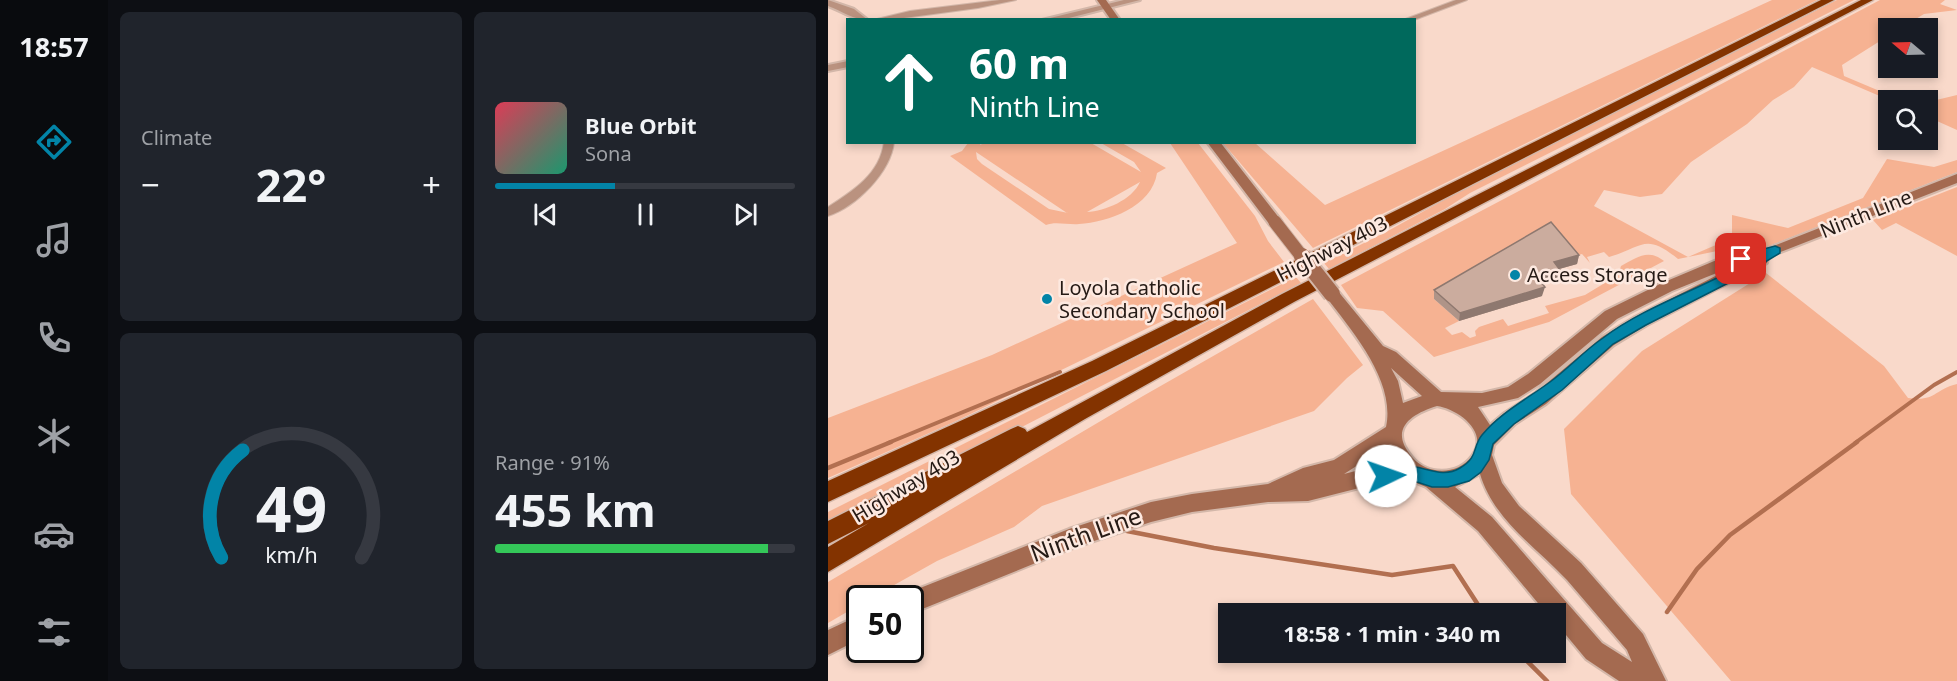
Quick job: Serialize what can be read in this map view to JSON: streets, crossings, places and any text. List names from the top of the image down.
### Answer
{
  "streets": {
    "highway": ["Highway 403"],
    "main road": ["Ninth Line"]
  },
  "places": ["Access Storage", "Loyola Catholic Secondary School"],
  "north": "left",
  "page": {
    "tabs": "18:57",
    "tile": [
      "Climate",
      ["Range · 91%", "455 km"]
    ],
    "turn": ["60 m", "Ninth Line"],
    "song": ["Blue Orbit", "Sona"],
    "heat": ["−", "22°", "+"],
    "limit": "50",
    "trip": "18:58 · 1 min · 340 m",
    "gauge": ["49", "km/h"]
  }
}
